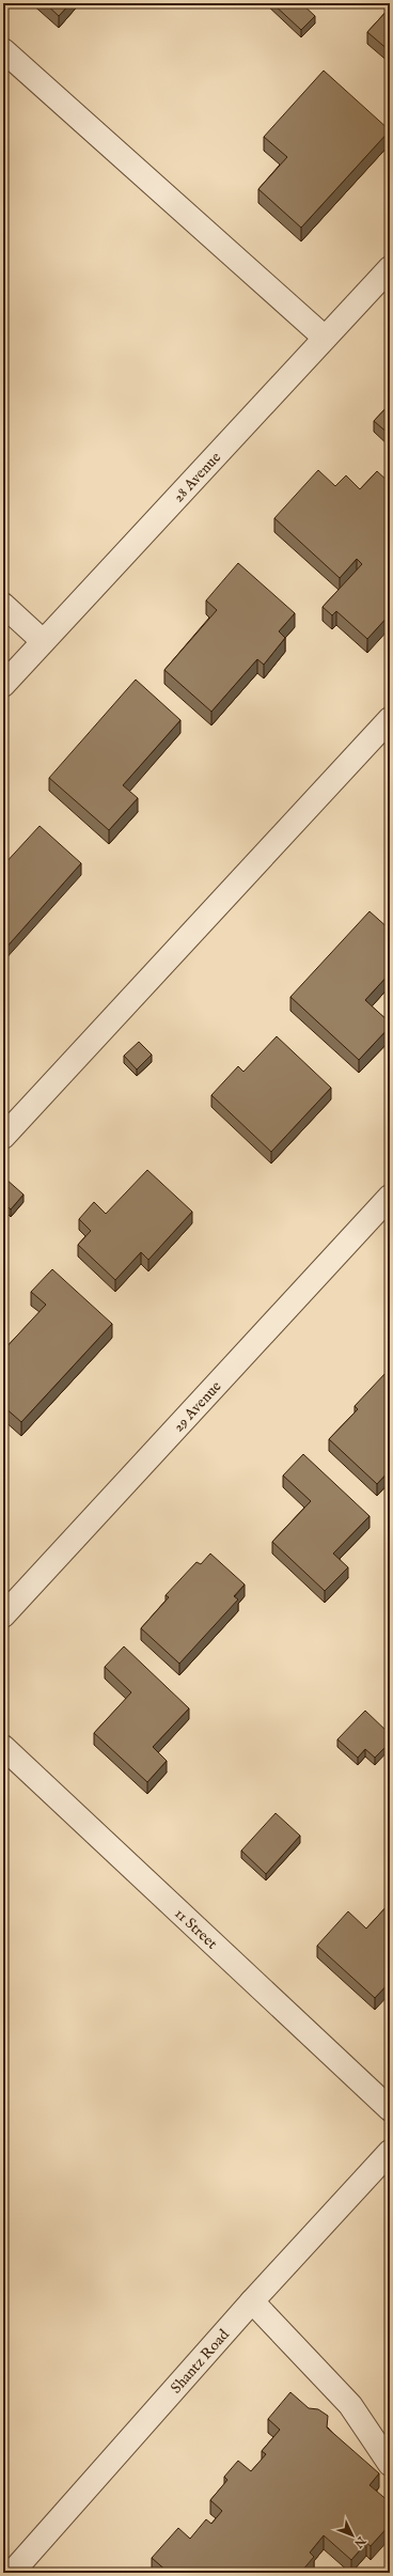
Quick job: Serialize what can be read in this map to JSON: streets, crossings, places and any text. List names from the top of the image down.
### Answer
{
  "streets": {
    "street": [
      "28 Avenue",
      "29 Avenue",
      "11 Street",
      "Shantz Road"
    ]
  },
  "north": "bottom right"
}
